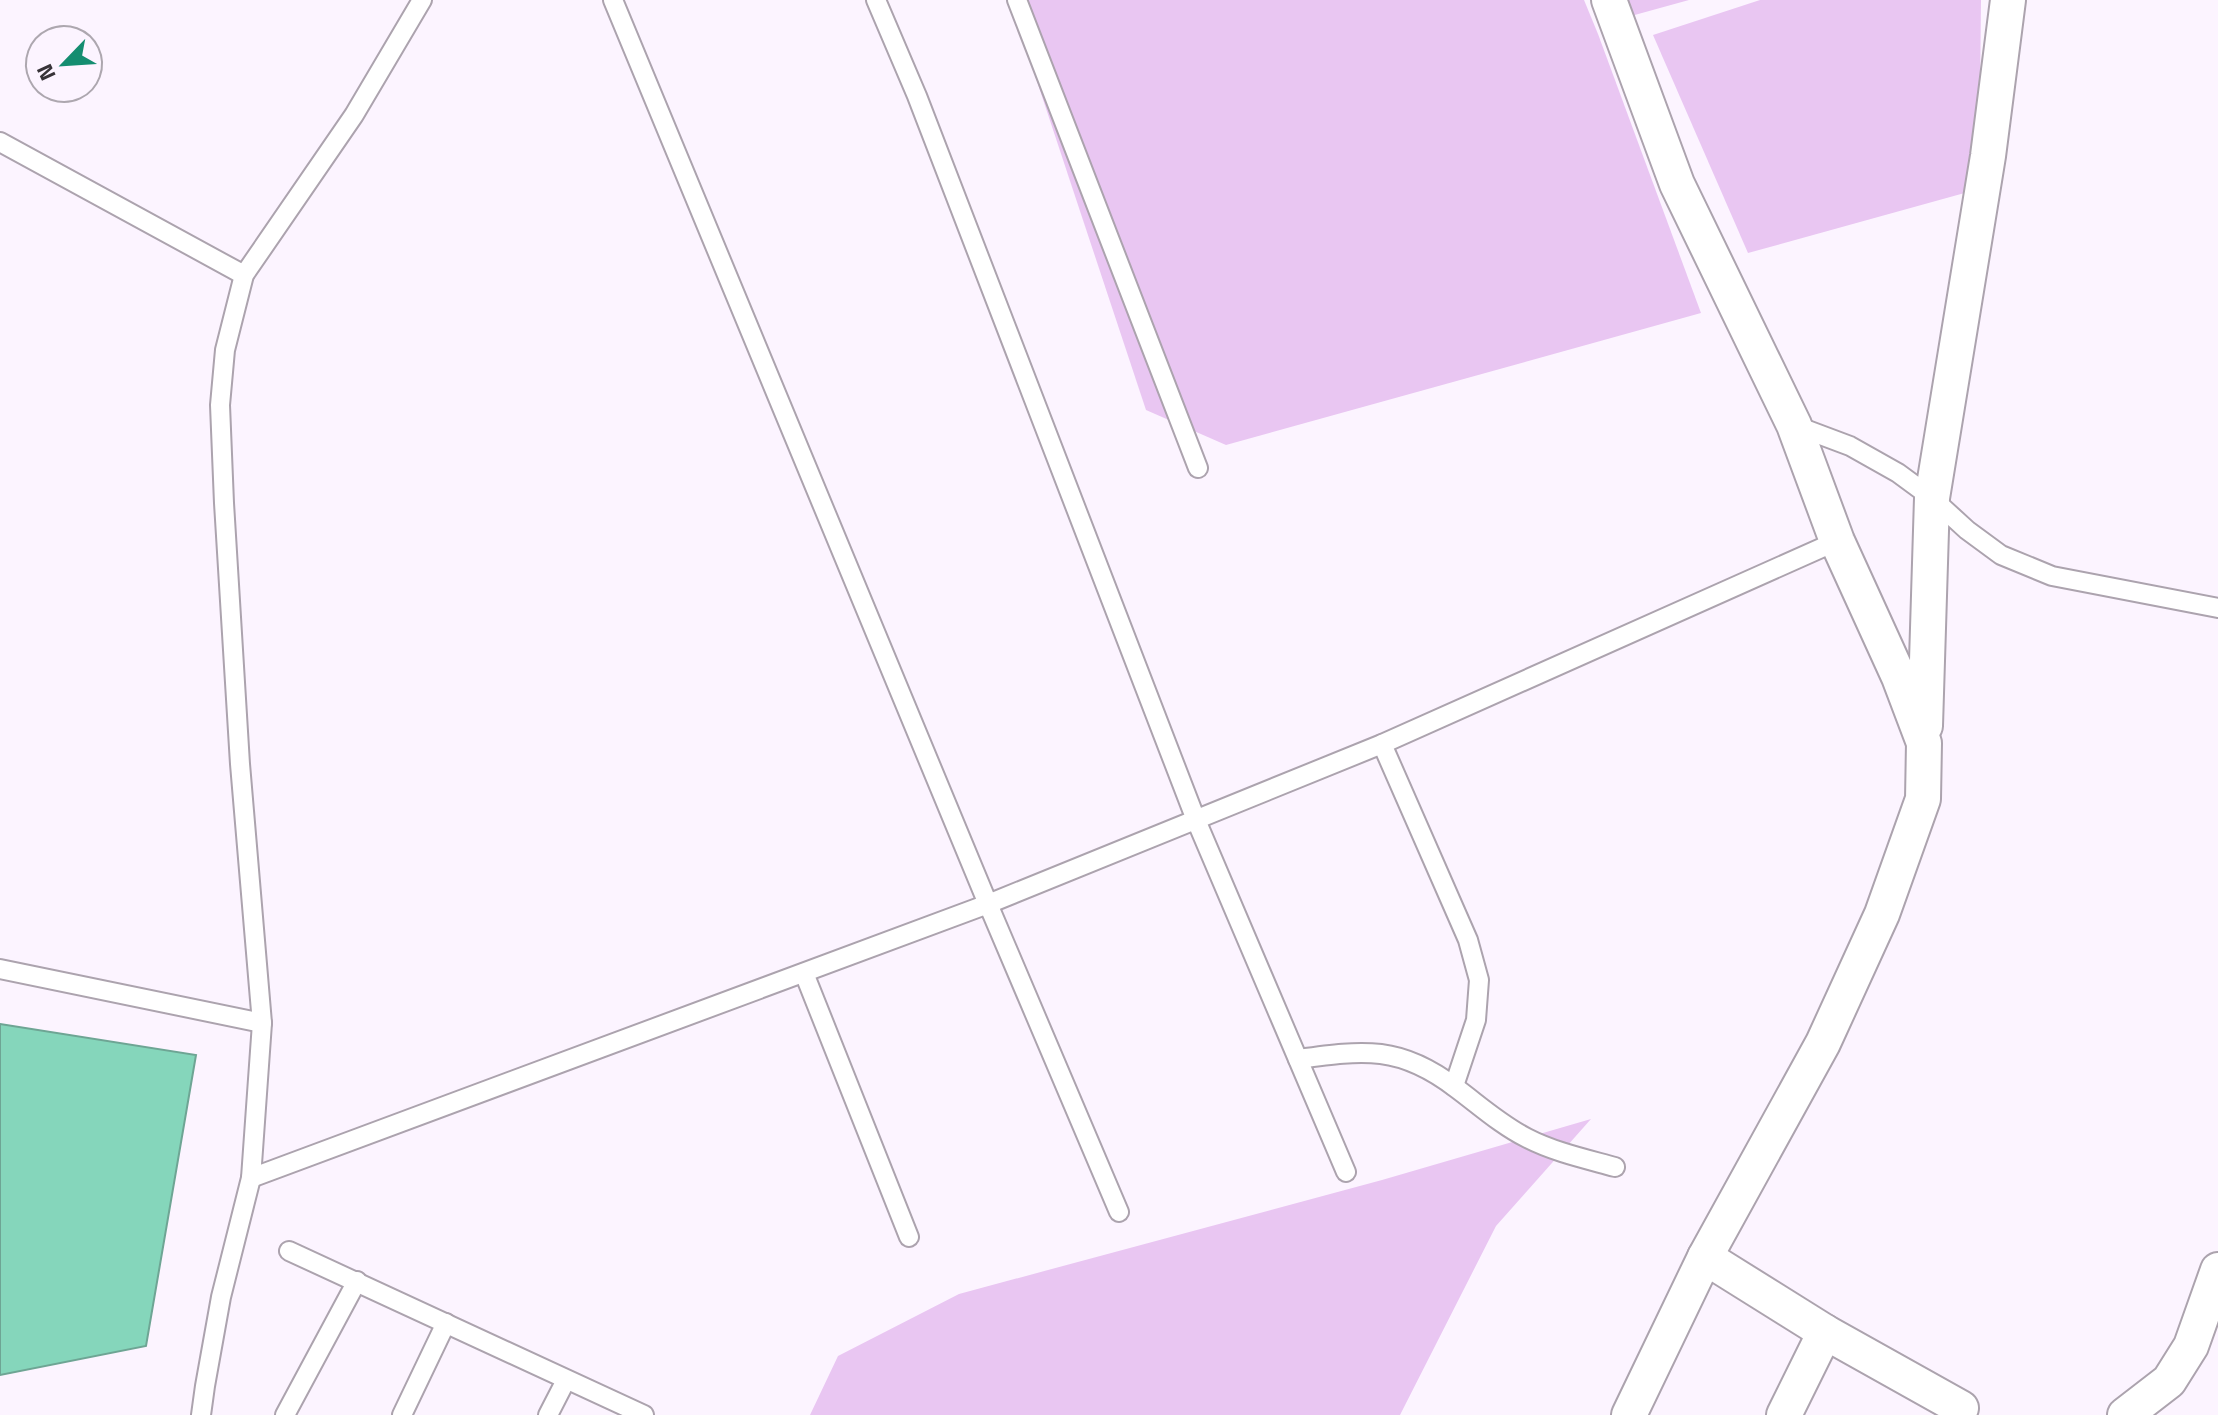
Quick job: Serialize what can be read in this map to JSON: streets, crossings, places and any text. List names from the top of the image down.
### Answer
{
  "north": "bottom left"
}
